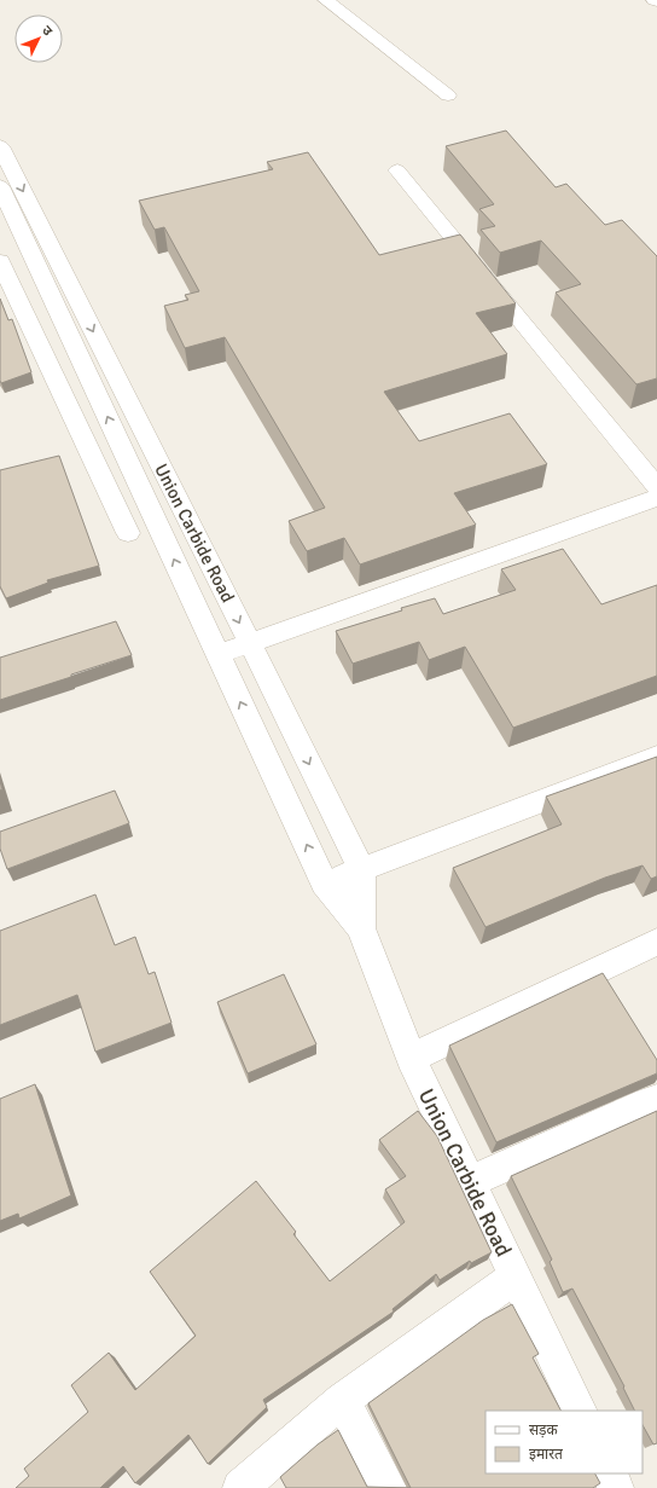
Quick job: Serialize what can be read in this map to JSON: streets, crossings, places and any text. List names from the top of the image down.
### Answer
{
  "streets": {
    "street": ["Union Carbide Road"]
  },
  "legend": ["सड़क", "इमारत"],
  "north": "top right"
}
